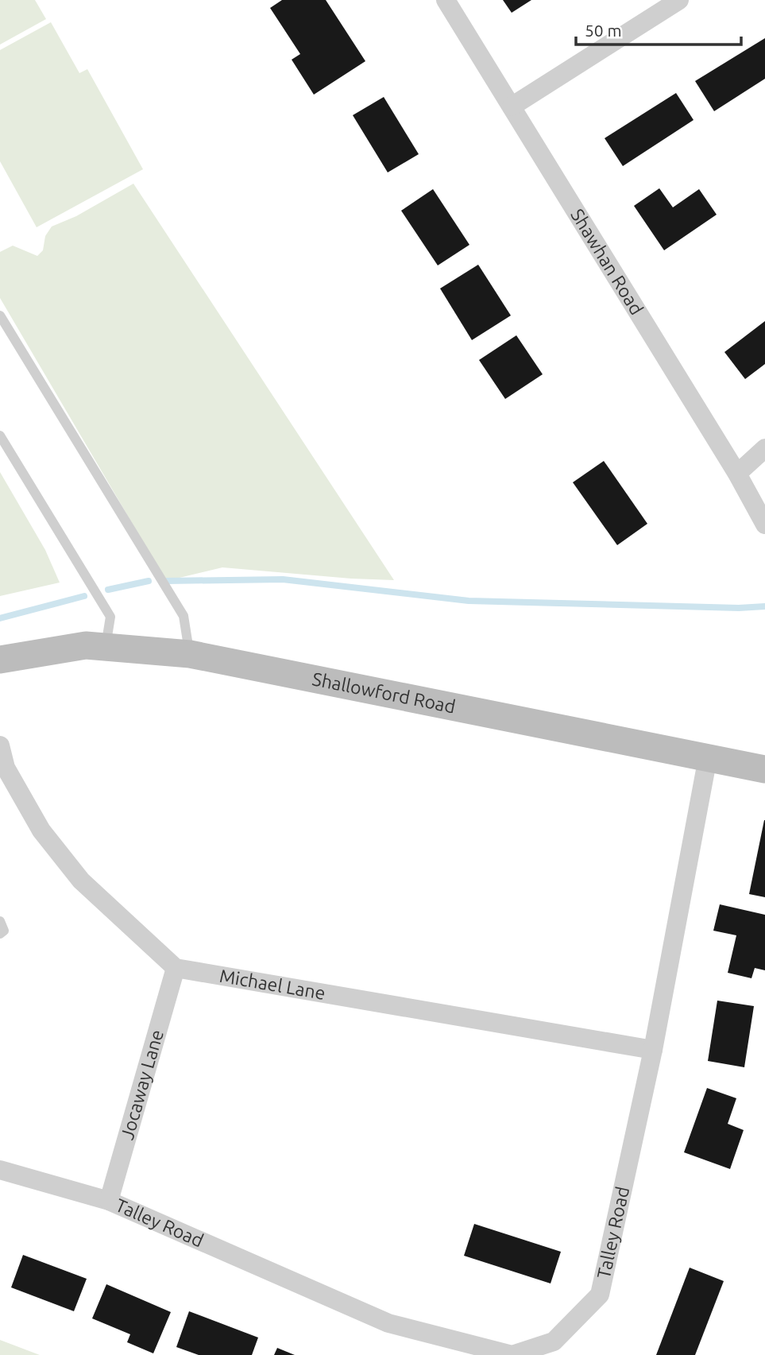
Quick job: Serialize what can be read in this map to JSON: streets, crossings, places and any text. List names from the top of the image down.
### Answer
{
  "streets": {
    "street": [
      "Shawhan Road",
      "Shallowford Road",
      "Michael Lane",
      "Jocaway Lane",
      "Talley Road"
    ]
  },
  "crossings": [
    ["Shallowford Road", "Talley Road"],
    ["Michael Lane", "Jocaway Lane"],
    ["Michael Lane", "Talley Road"],
    ["Jocaway Lane", "Talley Road"]
  ],
  "scale_bar": "50 m"
}
